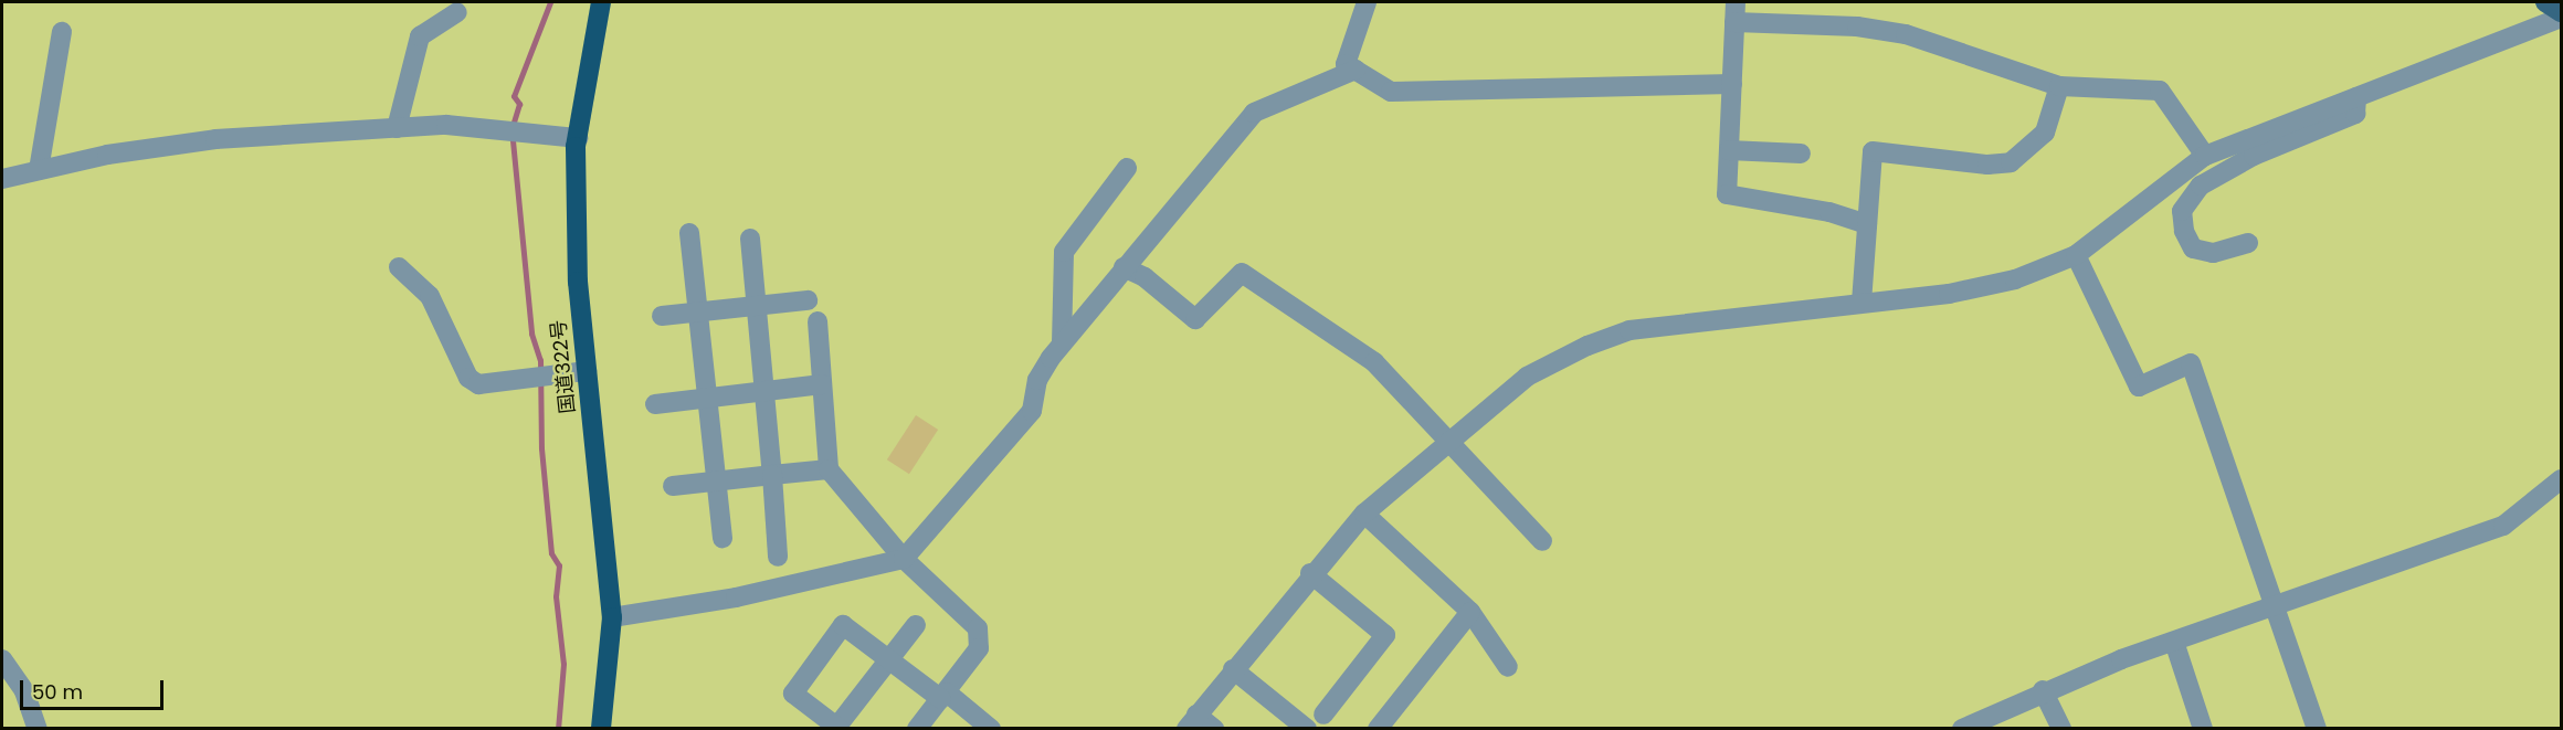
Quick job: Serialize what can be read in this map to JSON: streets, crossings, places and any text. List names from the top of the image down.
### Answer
{
  "streets": {
    "highway": ["国道322号"]
  },
  "scale_bar": "50 m"
}
